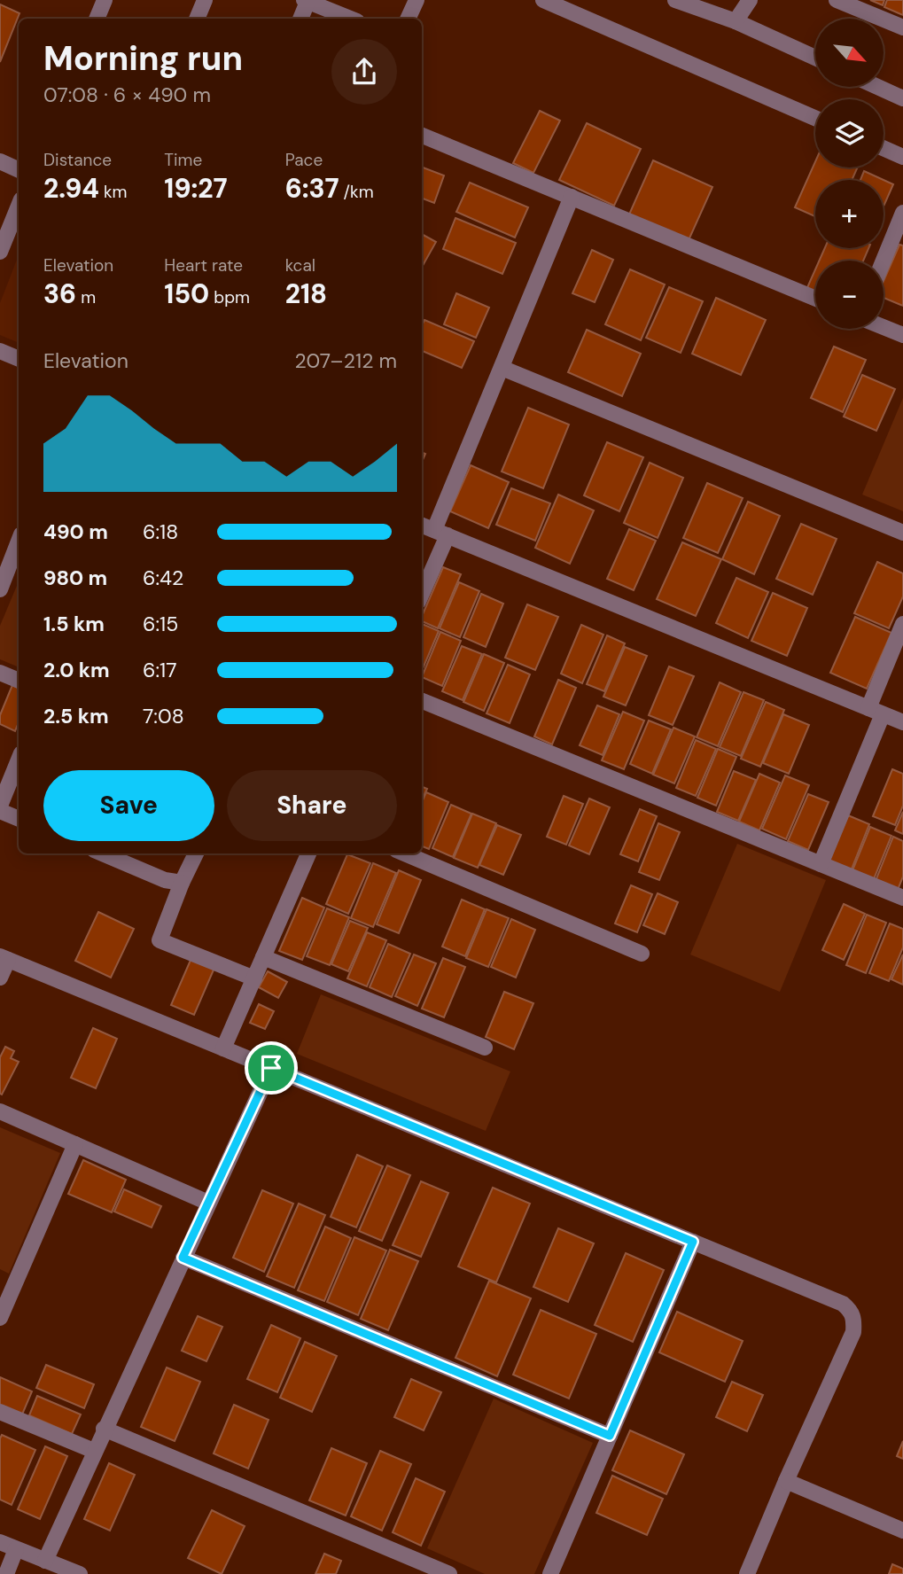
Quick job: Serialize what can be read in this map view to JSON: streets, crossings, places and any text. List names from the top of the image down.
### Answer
{
  "north": "bottom right",
  "page": {
    "map_buttons": ["+", "−"],
    "heading": ["Morning run", "07:08 · 6 × 490 m"],
    "stats": [
      ["Distance", "2.94 km"],
      ["Time", "19:27"],
      ["Pace", "6:37 /km"],
      ["Elevation", "36 m"],
      ["Heart rate", "150 bpm"],
      ["kcal", "218"]
    ],
    "chart": ["Elevation", "207–212 m"],
    "list": [
      {
        "name": "490 m",
        "note": "6:18"
      },
      {
        "name": "980 m",
        "note": "6:42"
      },
      {
        "name": "1.5 km",
        "note": "6:15"
      },
      {
        "name": "2.0 km",
        "note": "6:17"
      },
      {
        "name": "2.5 km",
        "note": "7:08"
      }
    ],
    "buttons": ["Save", "Share"]
  }
}
